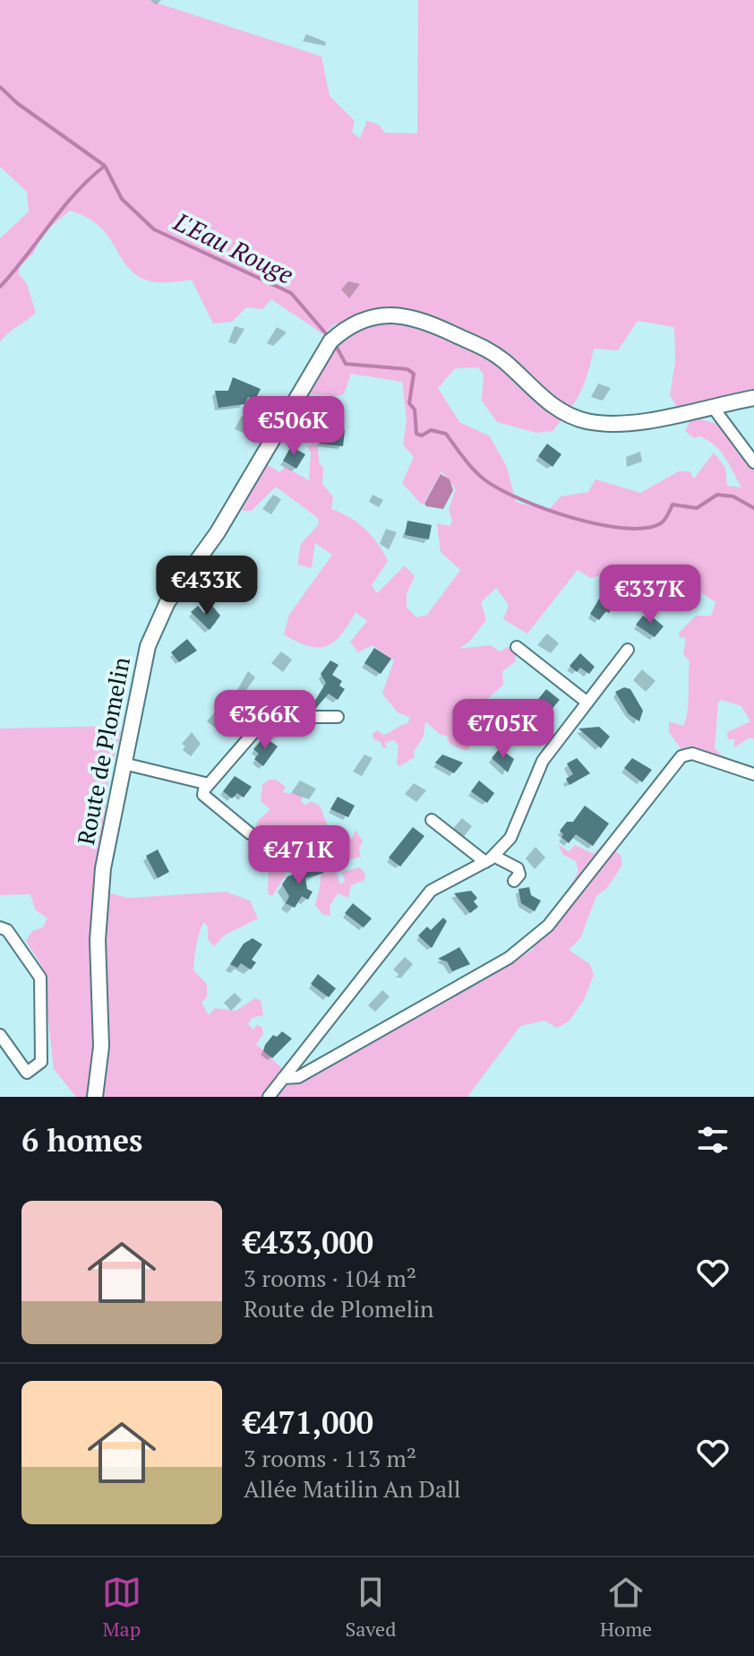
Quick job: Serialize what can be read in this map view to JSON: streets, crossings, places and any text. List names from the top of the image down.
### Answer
{
  "streets": {
    "street": ["Route de Plomelin"]
  },
  "water": ["L'Eau Rouge"],
  "page": {
    "price": [
      "€506K",
      "€433K",
      "€337K",
      "€366K",
      "€705K",
      "€471K"
    ],
    "heading": "6 homes",
    "list": [
      {
        "name": "€433,000",
        "note": "3 rooms · 104 m² · Route de Plomelin"
      },
      {
        "name": "€471,000",
        "note": "3 rooms · 113 m² · Allée Matilin An Dall"
      }
    ],
    "tabs": ["Map", "Saved", "Home"]
  }
}
